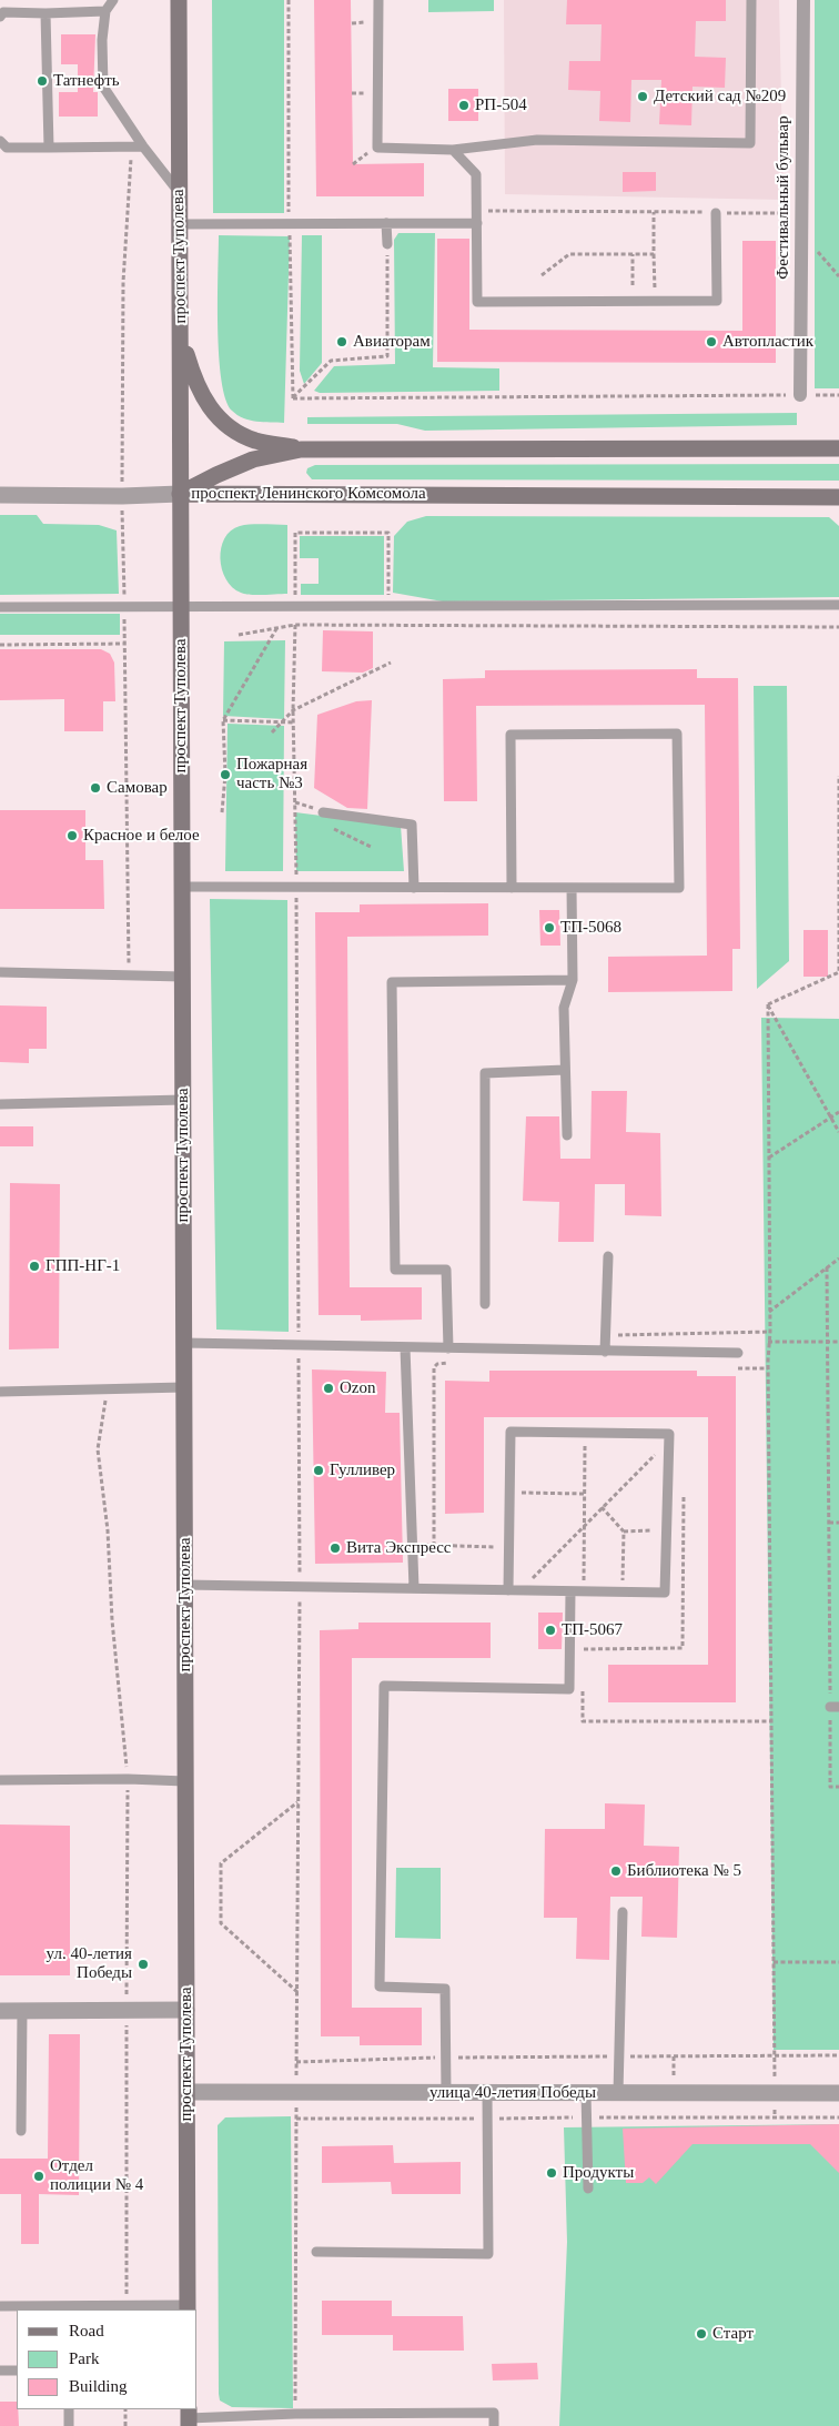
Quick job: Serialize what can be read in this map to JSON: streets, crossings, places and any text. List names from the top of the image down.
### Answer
{
  "streets": {
    "main road": ["проспект Туполева", "проспект Ленинского Комсомола"],
    "street": ["Фестивальный бульвар", "улица 40-летия Победы"]
  },
  "crossings": [
    ["проспект Туполева", "проспект Ленинского Комсомола"],
    ["проспект Туполева", "улица 40-летия Победы"]
  ],
  "places": [
    "Татнефть",
    "Детский сад №209",
    "РП-504",
    "Авиаторам",
    "Автопластик",
    "Пожарная часть №3",
    "Самовар",
    "Красное и белое",
    "ТП-5068",
    "ГПП-НГ-1",
    "Ozon",
    "Гулливер",
    "Вита Экспресс",
    "ТП-5067",
    "Библиотека № 5",
    "ул. 40-летия Победы",
    "Продукты",
    "Отдел полиции № 4",
    "Старт"
  ],
  "legend": ["Road", "Park", "Building"]
}
